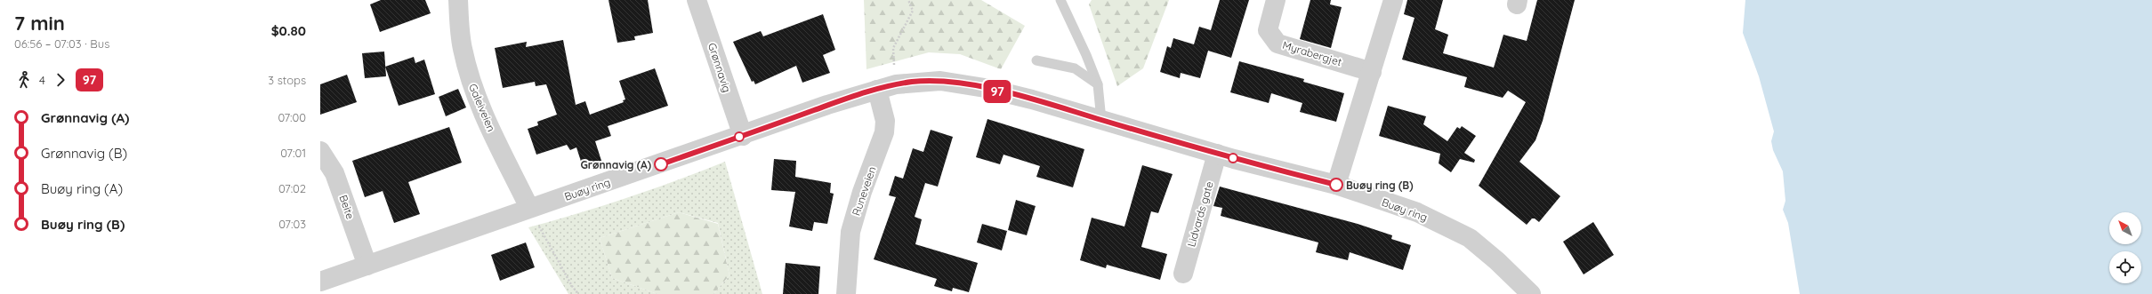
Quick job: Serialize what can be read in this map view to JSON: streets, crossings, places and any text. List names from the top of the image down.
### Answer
{
  "streets": {
    "street": [
      "Myrabergjet",
      "Grønnavig",
      "Galeiveien",
      "Buøy ring",
      "Runeveien",
      "Beite",
      "Lidvards gate"
    ]
  },
  "crossings": [
    ["Grønnavig", "Buøy ring"],
    ["Galeiveien", "Buøy ring"],
    ["Buøy ring", "Runeveien"],
    ["Buøy ring", "Beite"],
    ["Buøy ring", "Lidvards gate"]
  ],
  "places": ["Grønnavig (A)", "Buøy ring (B)"],
  "lines": ["bus line 97"],
  "north": "top left",
  "page": {
    "heading": ["7 min", "06:56 – 07:03 · Bus", "$0.80"],
    "on_map": "97",
    "legs": ["4", "97", "3 stops"],
    "list": [
      {
        "name": "Grønnavig (A)",
        "value": "07:00"
      },
      {
        "name": "Grønnavig (B)",
        "value": "07:01"
      },
      {
        "name": "Buøy ring (A)",
        "value": "07:02"
      },
      {
        "name": "Buøy ring (B)",
        "value": "07:03"
      }
    ]
  }
}
